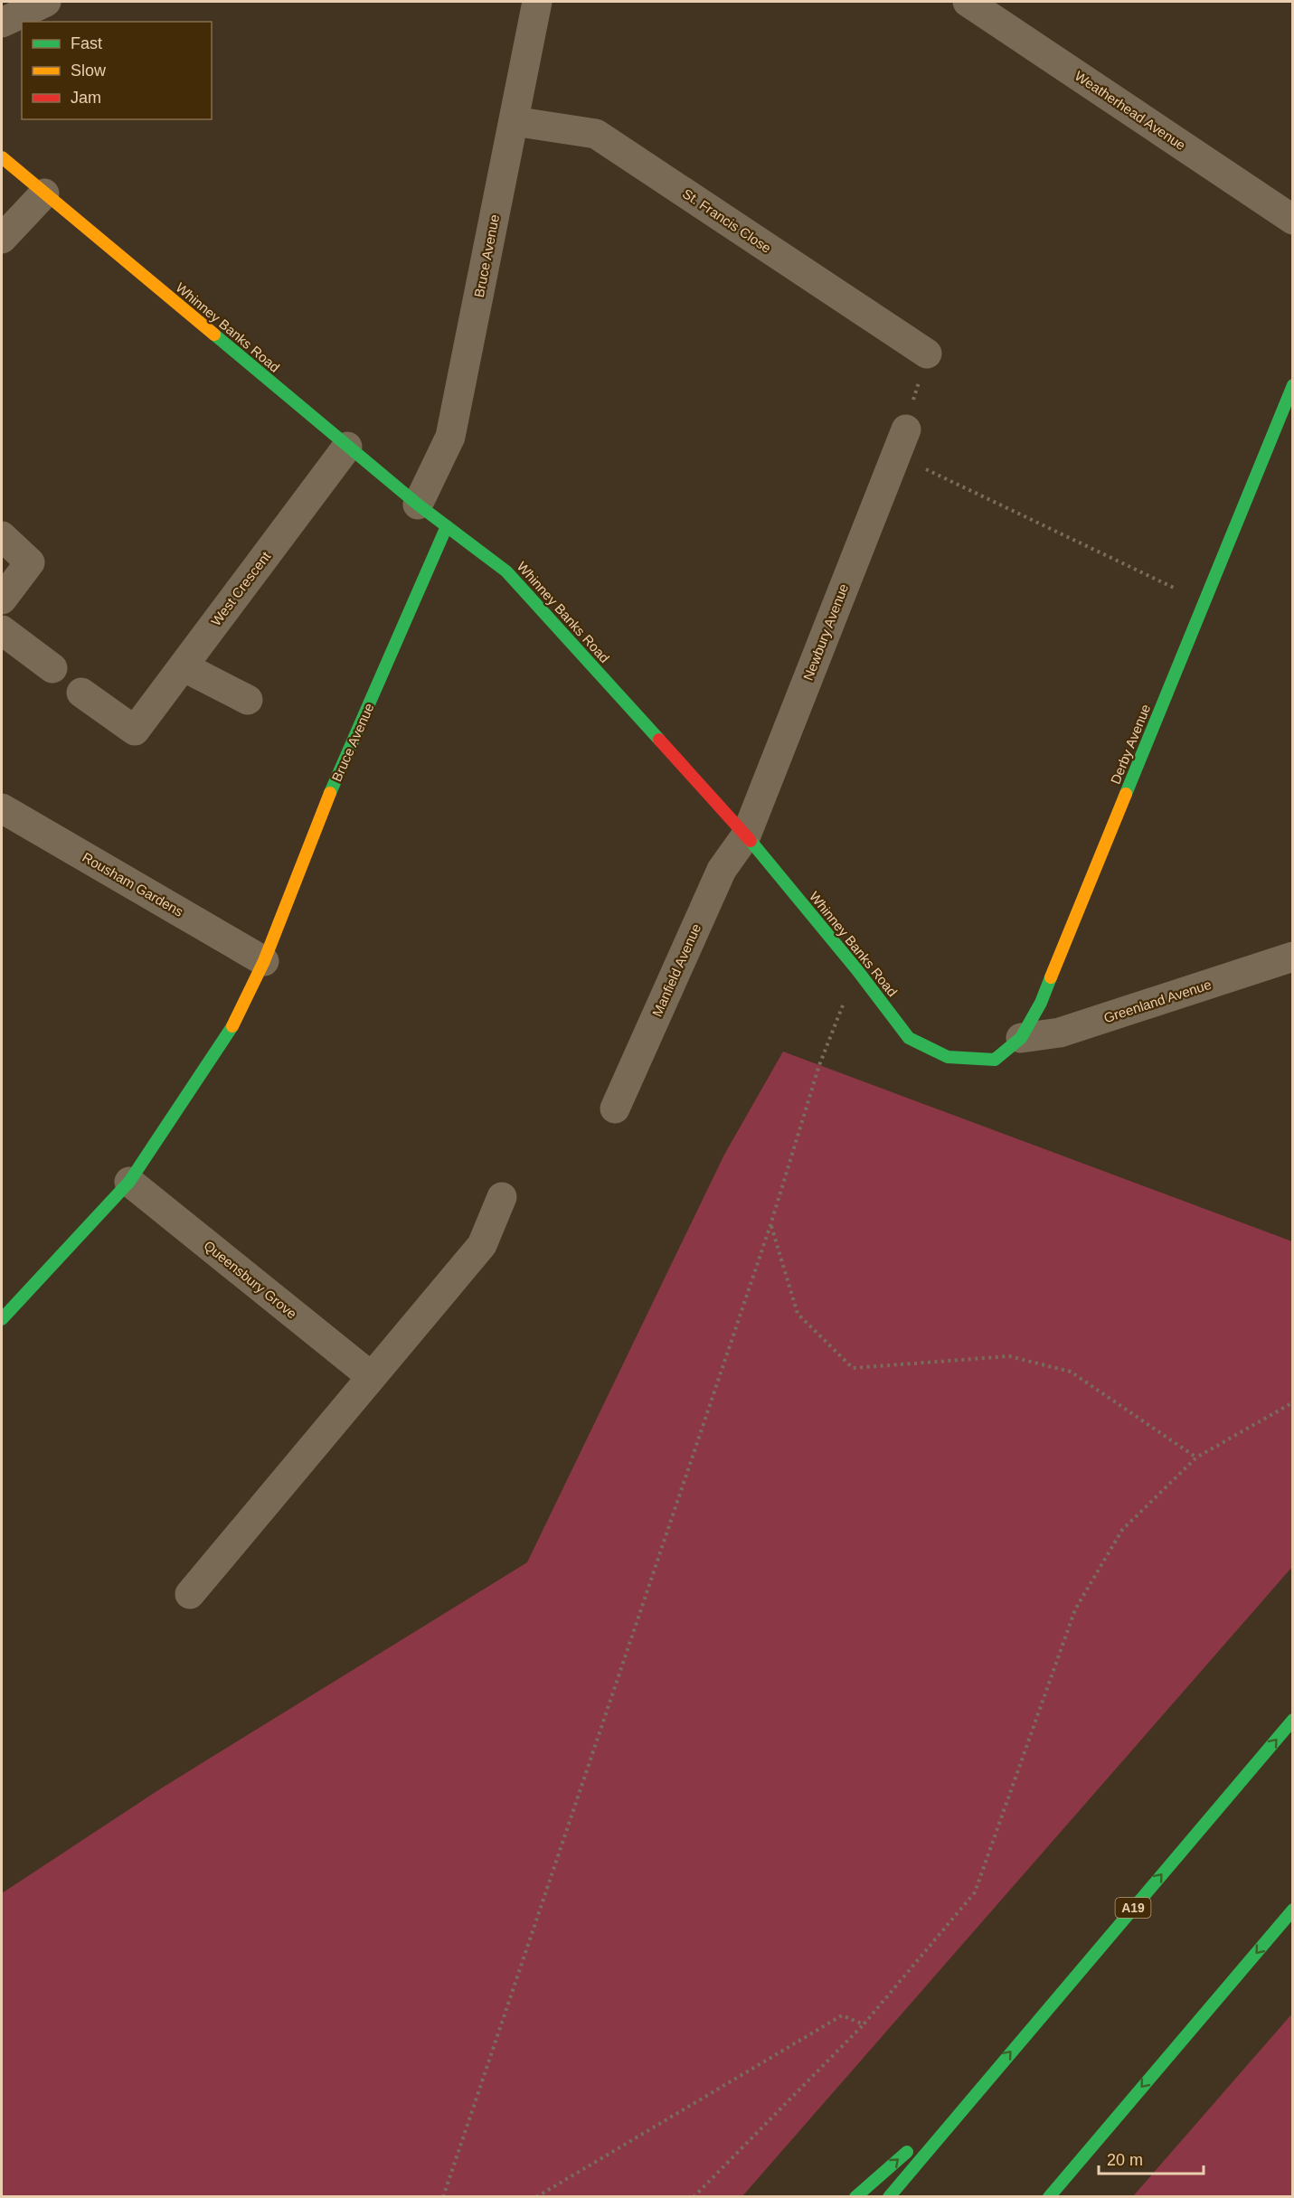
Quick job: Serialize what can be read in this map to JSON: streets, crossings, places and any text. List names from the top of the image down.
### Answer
{
  "streets": {
    "main road": [
      "Bruce Avenue",
      "Whinney Banks Road",
      "Derby Avenue",
      "A19"
    ],
    "street": [
      "Weatherhead Avenue",
      "St. Francis Close",
      "West Crescent",
      "Newbury Avenue",
      "Rousham Gardens",
      "Manfield Avenue",
      "Greenland Avenue",
      "Queensbury Grove"
    ]
  },
  "crossings": [
    ["St. Francis Close", "Bruce Avenue"],
    ["Bruce Avenue", "Whinney Banks Road"],
    ["Bruce Avenue", "Rousham Gardens"],
    ["Bruce Avenue", "Queensbury Grove"],
    ["Whinney Banks Road", "West Crescent"],
    ["Whinney Banks Road", "Newbury Avenue"],
    ["Whinney Banks Road", "Derby Avenue"],
    ["Whinney Banks Road", "Manfield Avenue"],
    ["Newbury Avenue", "Manfield Avenue"],
    ["Derby Avenue", "Greenland Avenue"]
  ],
  "legend": ["Fast", "Slow", "Jam"],
  "scale_bar": "20 m"
}
